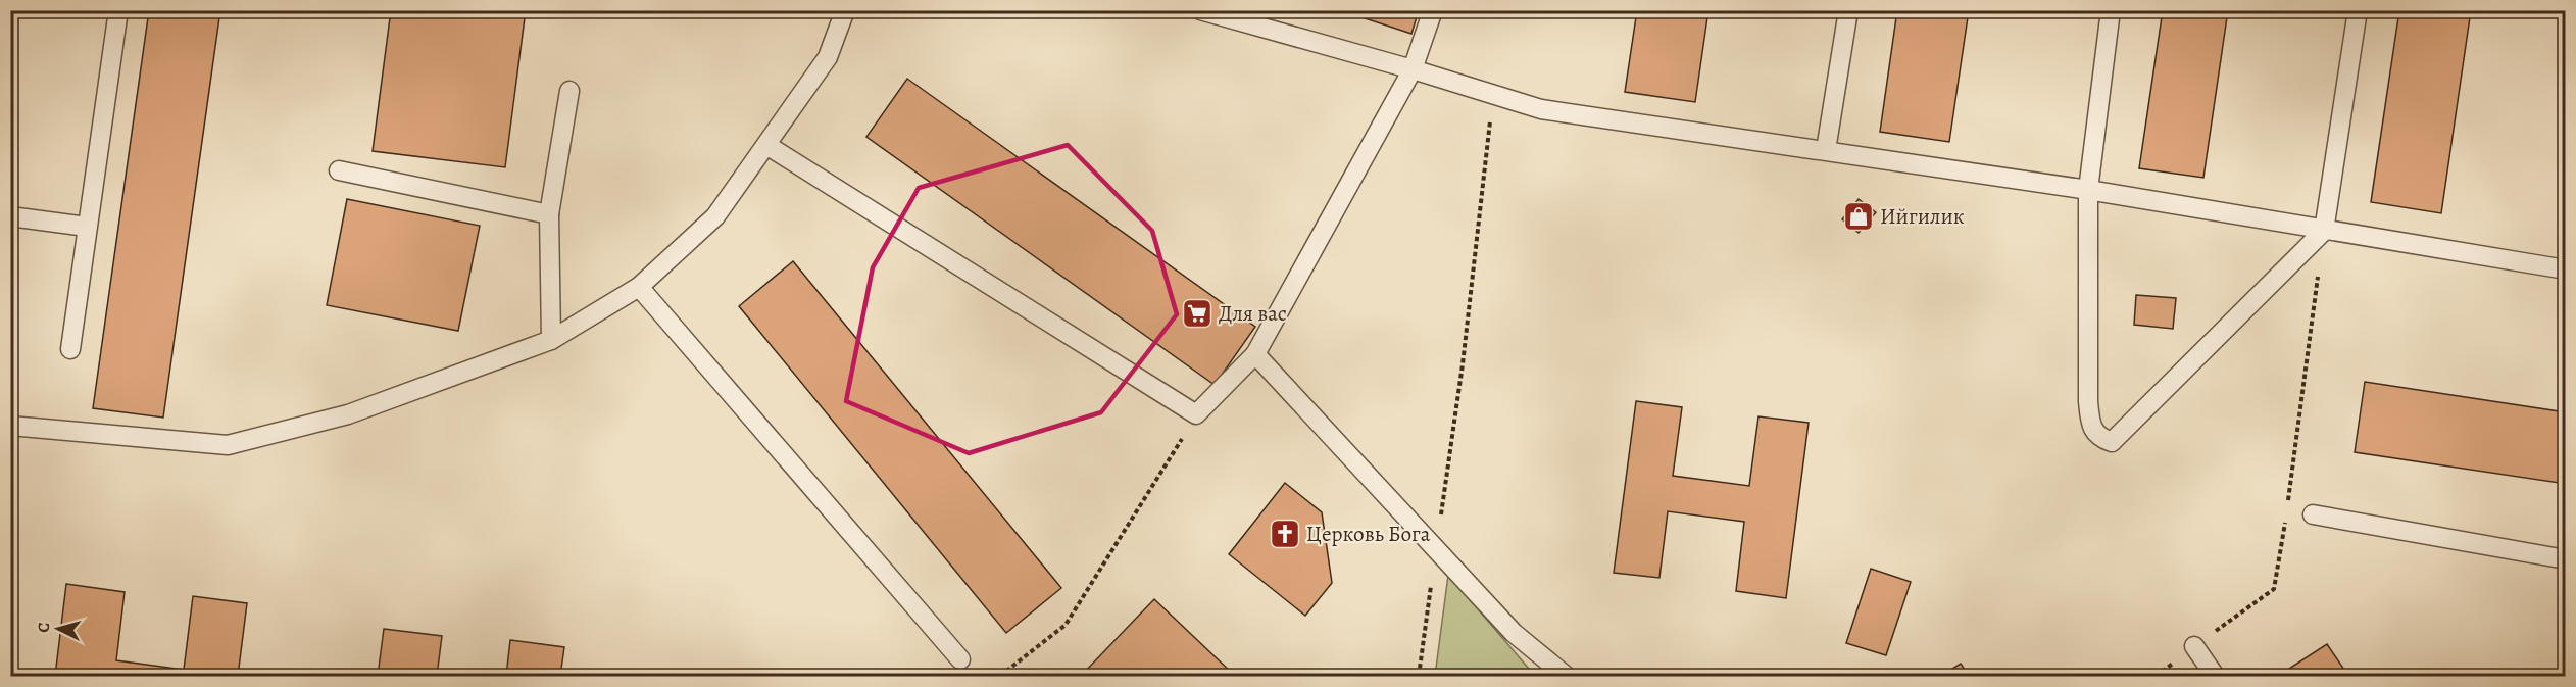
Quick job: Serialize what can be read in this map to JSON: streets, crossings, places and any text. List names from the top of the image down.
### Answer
{
  "places": {
    "shop": ["Ийгилик"],
    "supermarket": ["Для вас"],
    "church": ["Церковь Бога"]
  },
  "north": "left"
}
